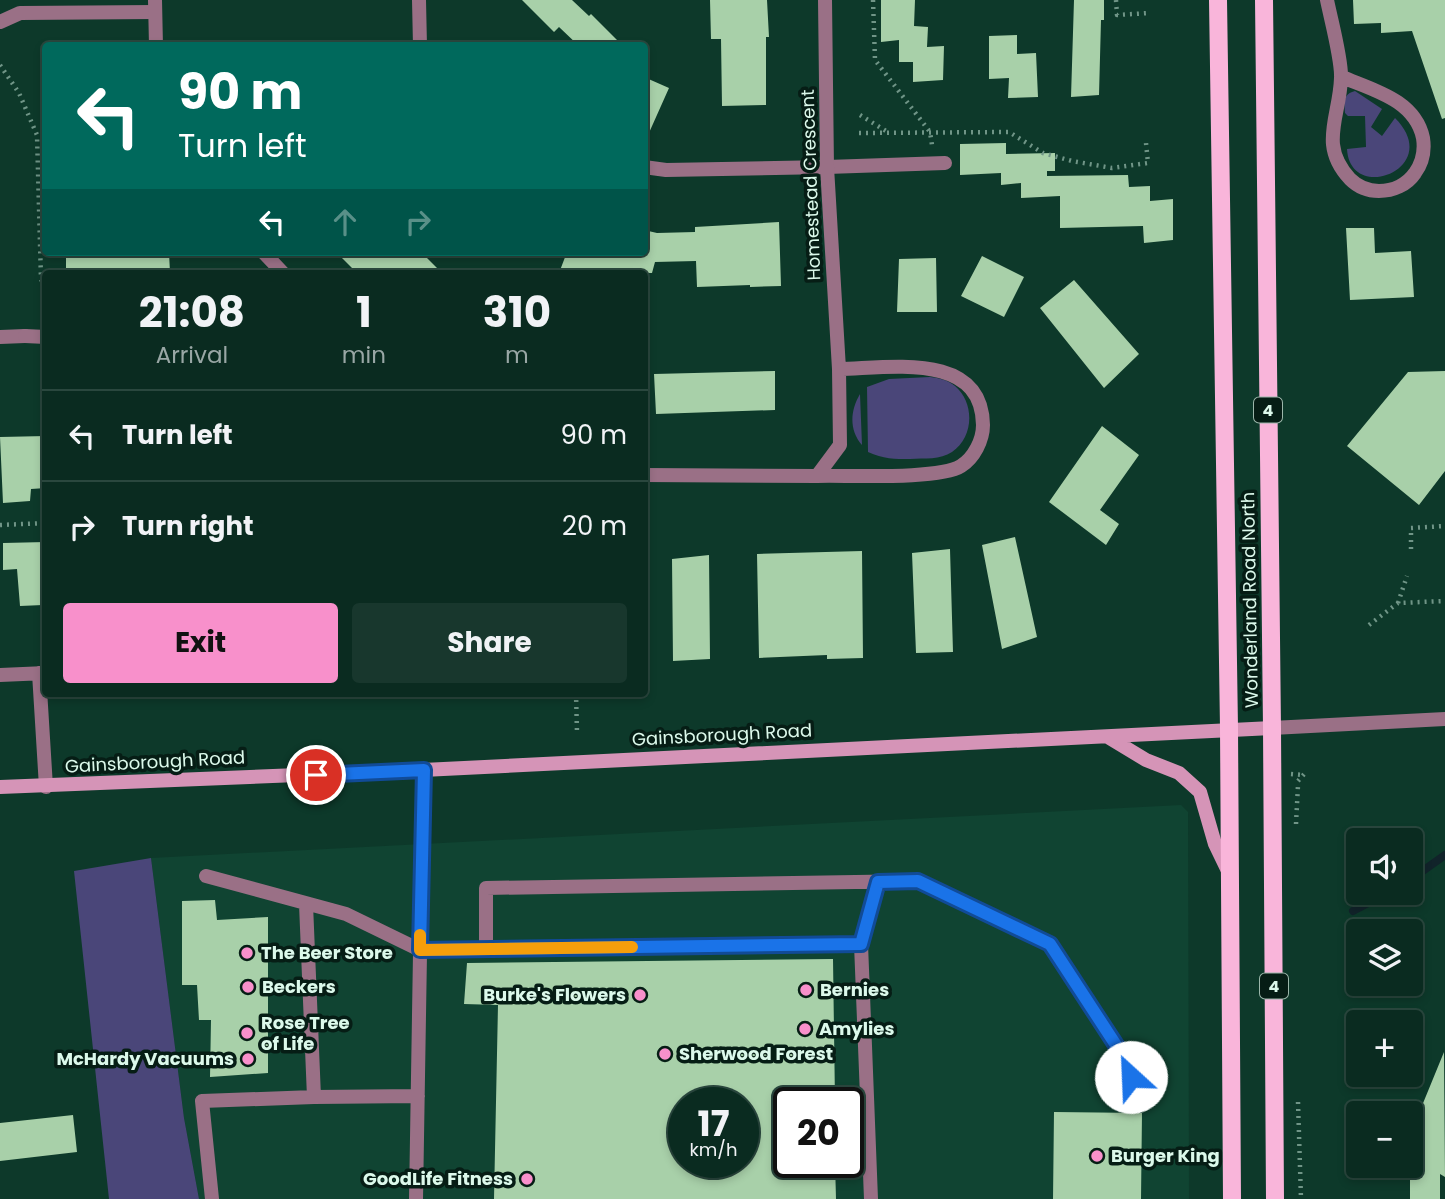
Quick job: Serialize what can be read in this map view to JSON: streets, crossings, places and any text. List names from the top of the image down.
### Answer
{
  "streets": {
    "main road": ["4", "Wonderland Road North", "Gainsborough Road"],
    "street": ["Homestead Crescent"]
  },
  "crossings": [
    ["Wonderland Road North", "Gainsborough Road"]
  ],
  "places": [
    "The Beer Store",
    "Beckers",
    "Bernies",
    "Burke's Flowers",
    "Amylies",
    "Rose Tree of Life",
    "Sherwood Forest",
    "McHardy Vacuums",
    "Burger King",
    "GoodLife Fitness"
  ],
  "page": {
    "turn": ["90 m", "Turn left"],
    "eta": [
      "21:08",
      "Arrival",
      "1",
      "min",
      "310",
      "m"
    ],
    "list": [
      {
        "name": "Turn left",
        "value": "90 m"
      },
      {
        "name": "Turn right",
        "value": "20 m"
      }
    ],
    "buttons": ["Exit", "Share"],
    "map_buttons": ["+", "−"],
    "speed": "17 km/h",
    "limit": "20"
  }
}
